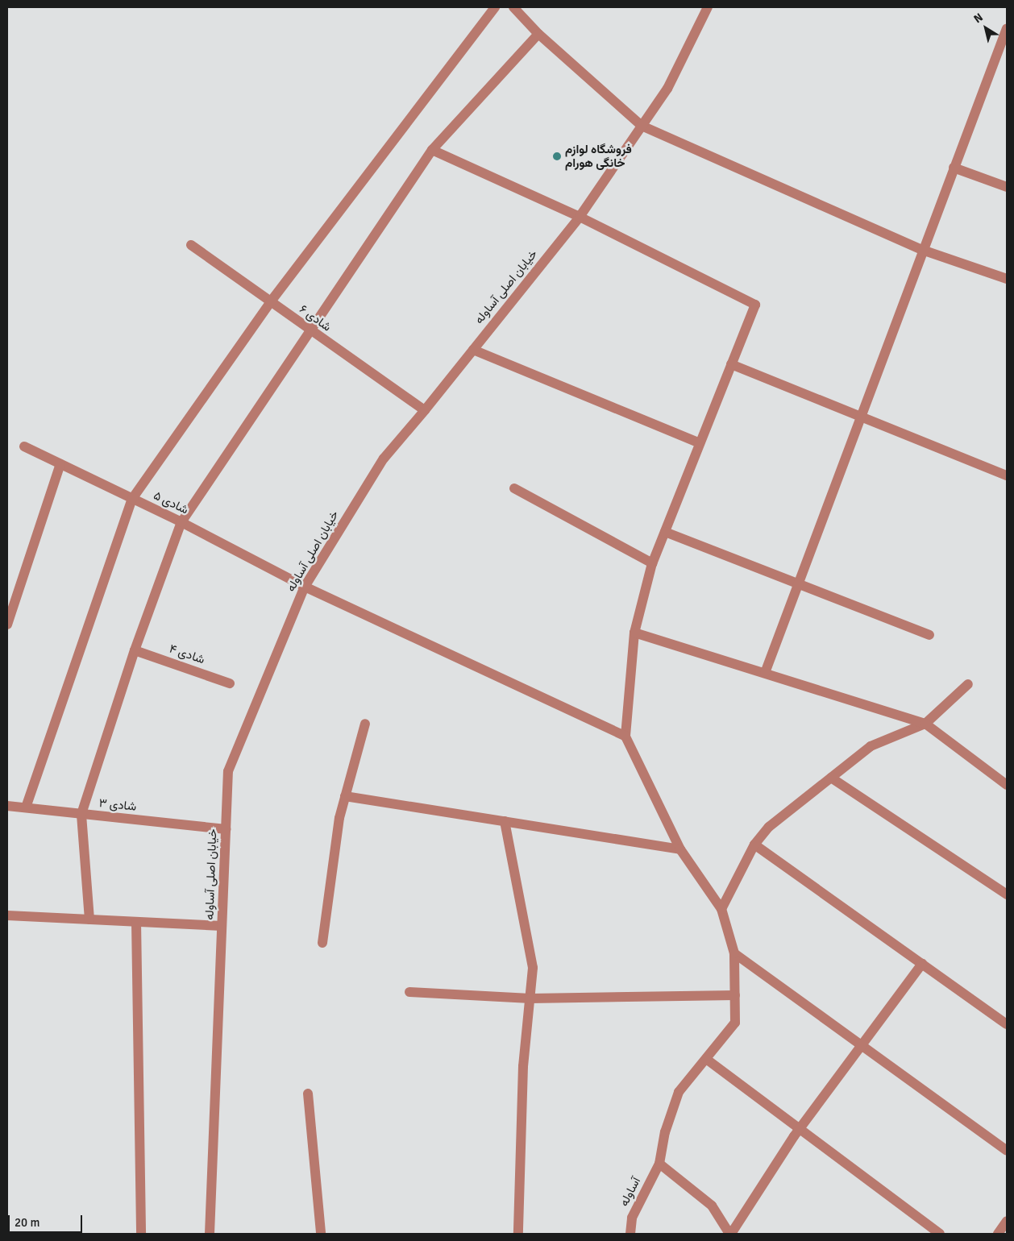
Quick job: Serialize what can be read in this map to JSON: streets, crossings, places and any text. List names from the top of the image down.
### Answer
{
  "streets": {
    "street": [
      "خیابان اصلی آساوله",
      "شادی ۶",
      "شادی ۵",
      "شادی ۴",
      "شادی ۳",
      "آساوله"
    ]
  },
  "crossings": [
    ["خیابان اصلی آساوله", "شادی ۶"],
    ["خیابان اصلی آساوله", "شادی ۵"],
    ["خیابان اصلی آساوله", "شادی ۳"],
    ["شادی ۵", "آساوله"]
  ],
  "places": ["فروشگاه لوازم خانگی هورام"],
  "scale_bar": "20 m",
  "north": "top left"
}
